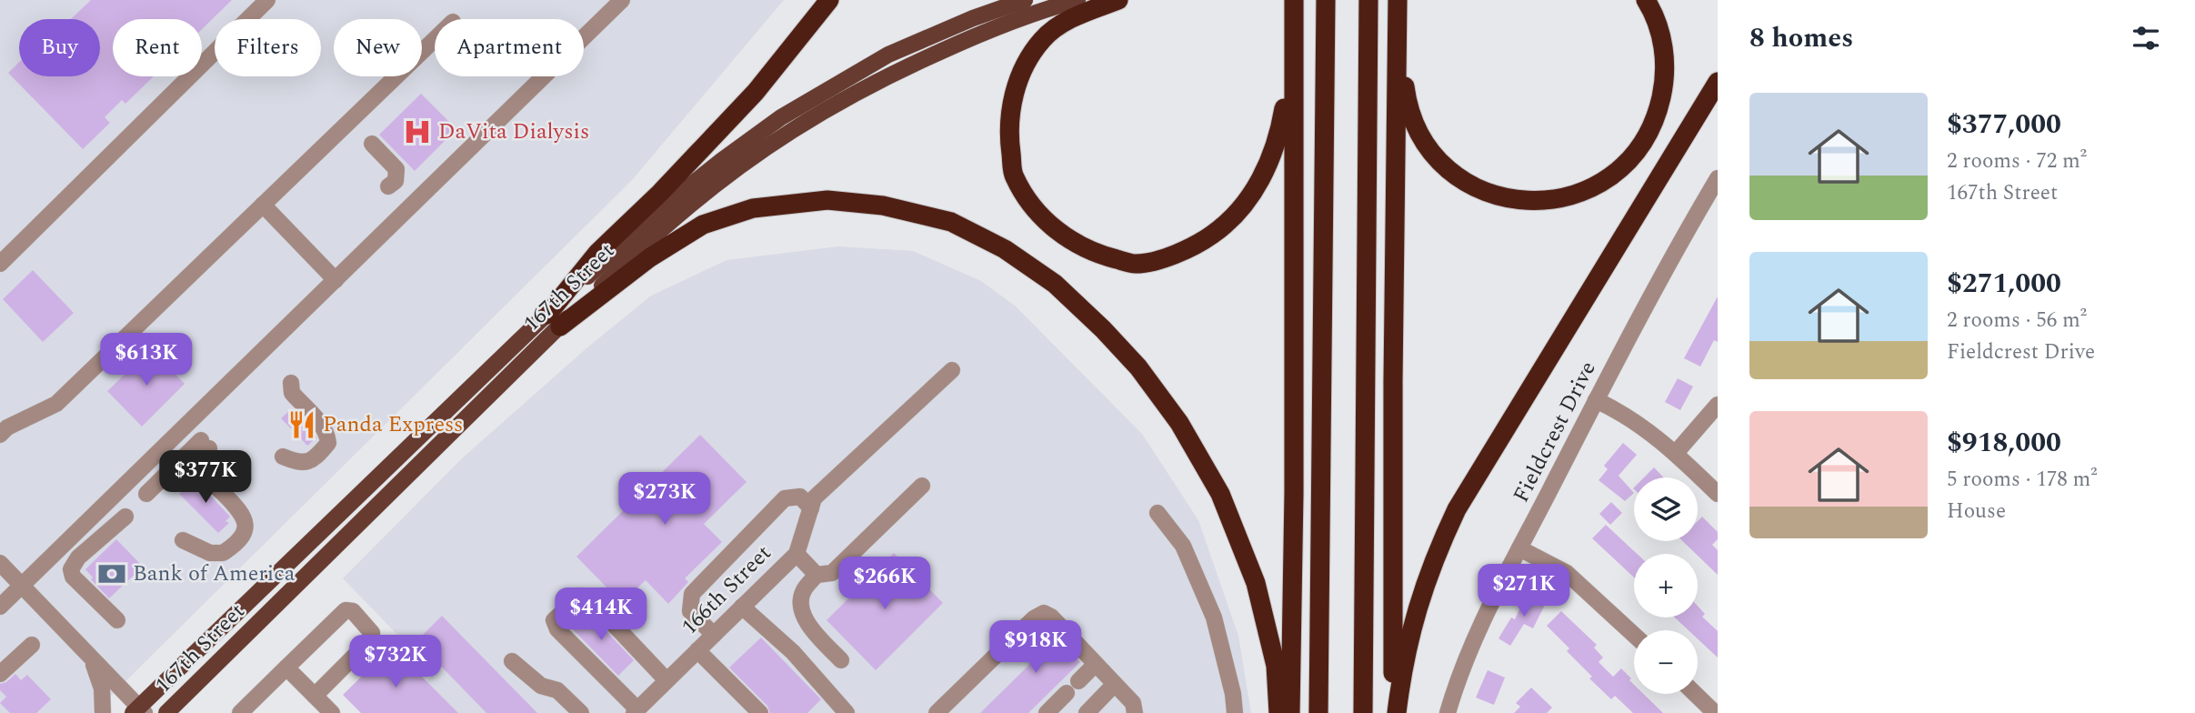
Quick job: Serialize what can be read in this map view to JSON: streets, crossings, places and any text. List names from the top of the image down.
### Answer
{
  "streets": {
    "main road": ["167th Street"],
    "street": ["Fieldcrest Drive", "166th Street"]
  },
  "places": {
    "hospital": ["DaVita Dialysis"],
    "restaurant": ["Panda Express"],
    "bank": ["Bank of America"]
  },
  "page": {
    "heading": "8 homes",
    "chip": [
      "Buy",
      "Rent",
      "Filters",
      "New",
      "Apartment"
    ],
    "list": [
      {
        "name": "$377,000",
        "note": "2 rooms · 72 m² · 167th Street"
      },
      {
        "name": "$271,000",
        "note": "2 rooms · 56 m² · Fieldcrest Drive"
      },
      {
        "name": "$918,000",
        "note": "5 rooms · 178 m² · House"
      }
    ],
    "price": [
      "$613K",
      "$377K",
      "$273K",
      "$266K",
      "$271K",
      "$414K",
      "$918K",
      "$732K"
    ],
    "map_buttons": ["+", "−"]
  }
}
